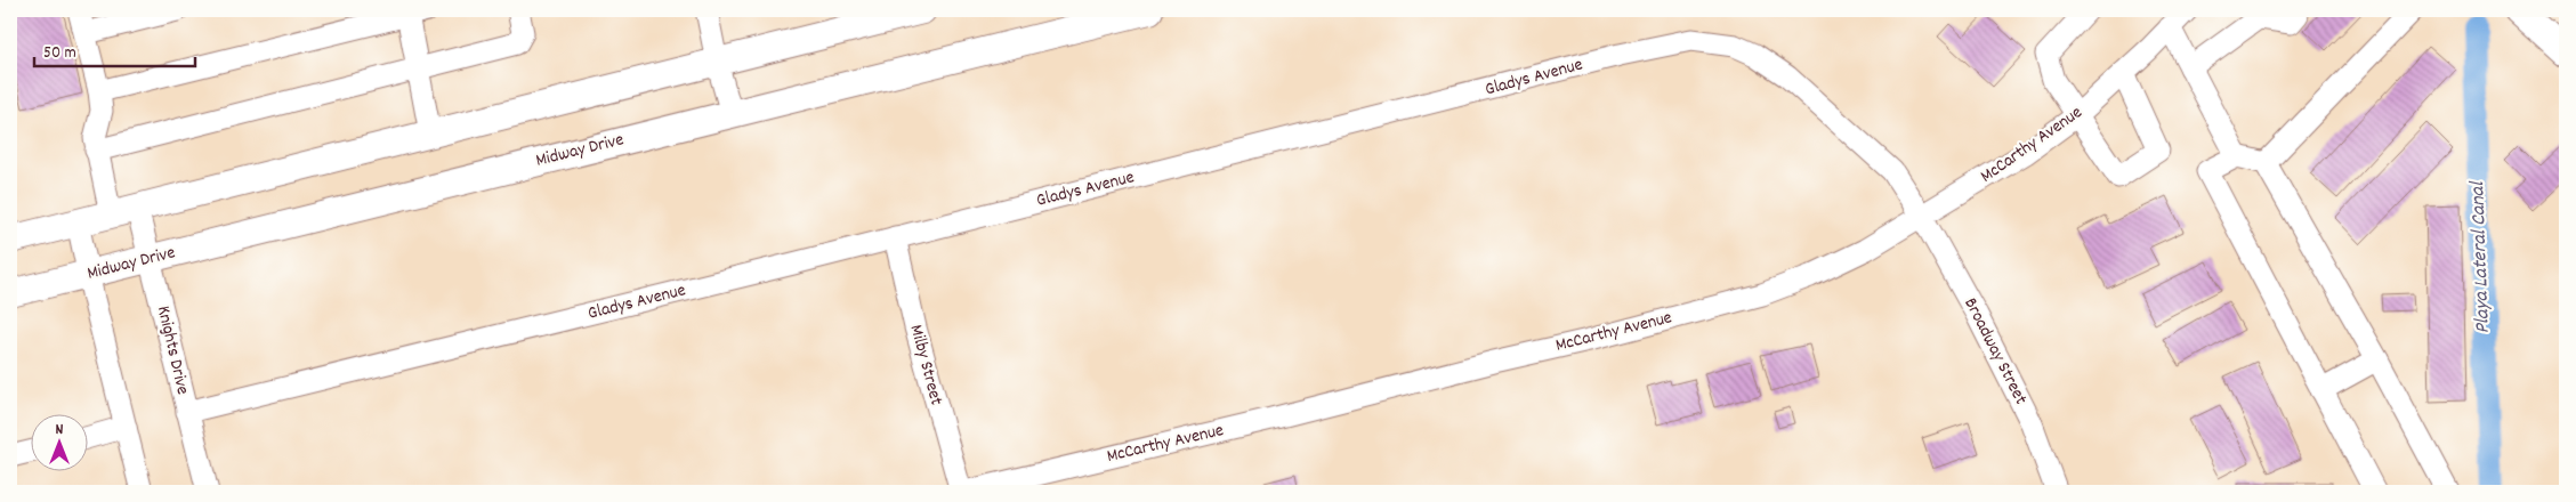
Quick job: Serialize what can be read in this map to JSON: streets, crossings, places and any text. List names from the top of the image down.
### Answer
{
  "streets": {
    "main road": ["Midway Drive"],
    "street": [
      "Gladys Avenue",
      "McCarthy Avenue",
      "Knights Drive",
      "Broadway Street",
      "Milby Street"
    ]
  },
  "crossings": [
    ["Gladys Avenue", "McCarthy Avenue"],
    ["Gladys Avenue", "Knights Drive"],
    ["Gladys Avenue", "Broadway Street"],
    ["Gladys Avenue", "Milby Street"],
    ["McCarthy Avenue", "Broadway Street"],
    ["McCarthy Avenue", "Milby Street"],
    ["Midway Drive", "Knights Drive"]
  ],
  "water": ["Playa Lateral Canal"],
  "scale_bar": "50 m",
  "north": "top"
}
